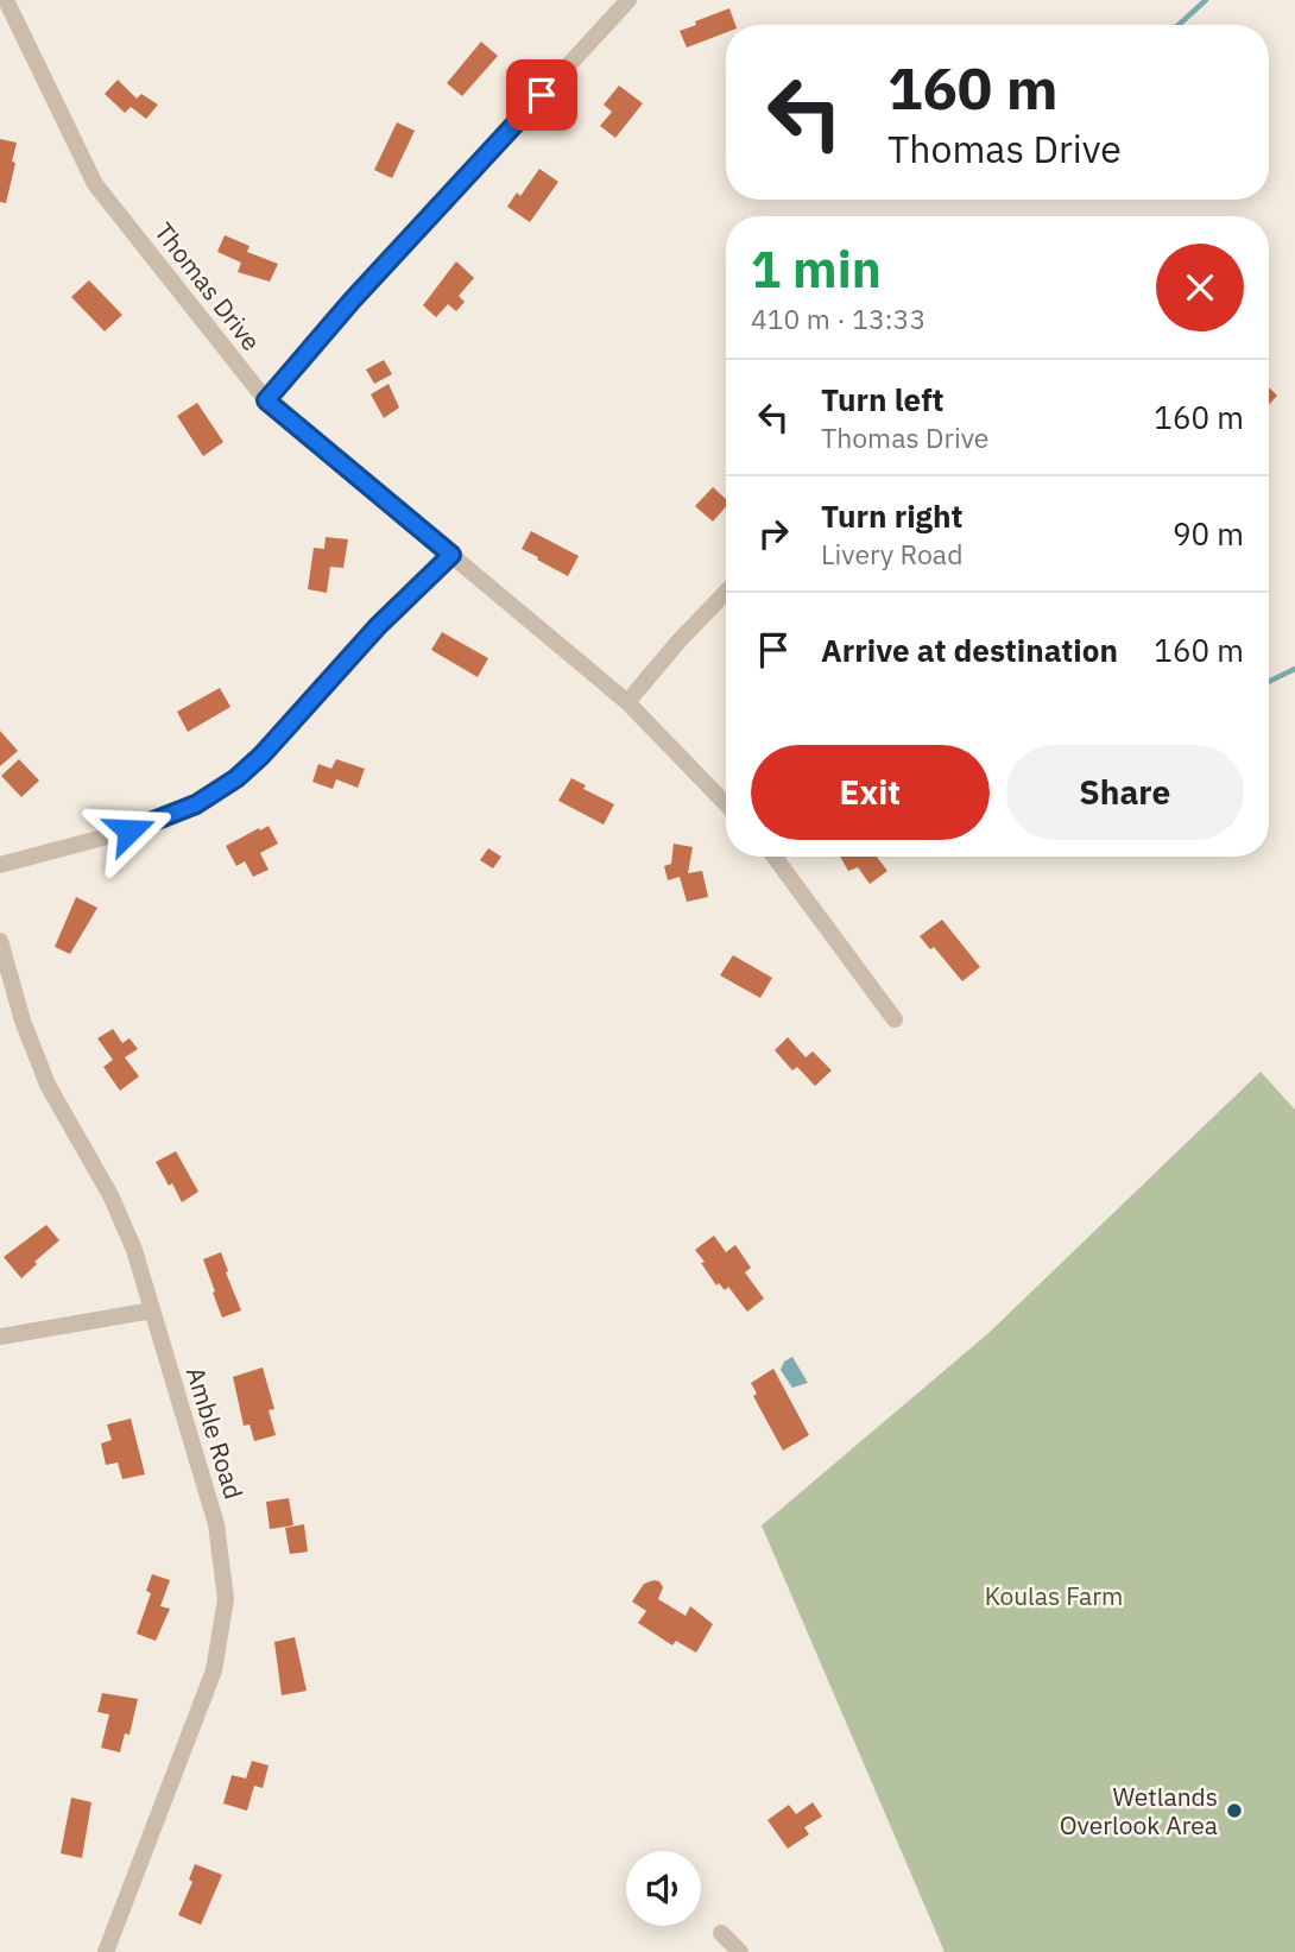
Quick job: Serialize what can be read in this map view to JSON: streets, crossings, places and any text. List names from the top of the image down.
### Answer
{
  "streets": {
    "street": ["Thomas Drive", "Amble Road"]
  },
  "parks": ["Koulas Farm"],
  "places": ["Wetlands Overlook Area"],
  "page": {
    "turn": ["160 m", "Thomas Drive"],
    "heading": ["1 min", "410 m · 13:33"],
    "list": [
      {
        "name": "Turn left",
        "note": "Thomas Drive",
        "value": "160 m"
      },
      {
        "name": "Turn right",
        "note": "Livery Road",
        "value": "90 m"
      },
      {
        "name": "Arrive at destination",
        "value": "160 m"
      }
    ],
    "buttons": ["Exit", "Share"]
  }
}
